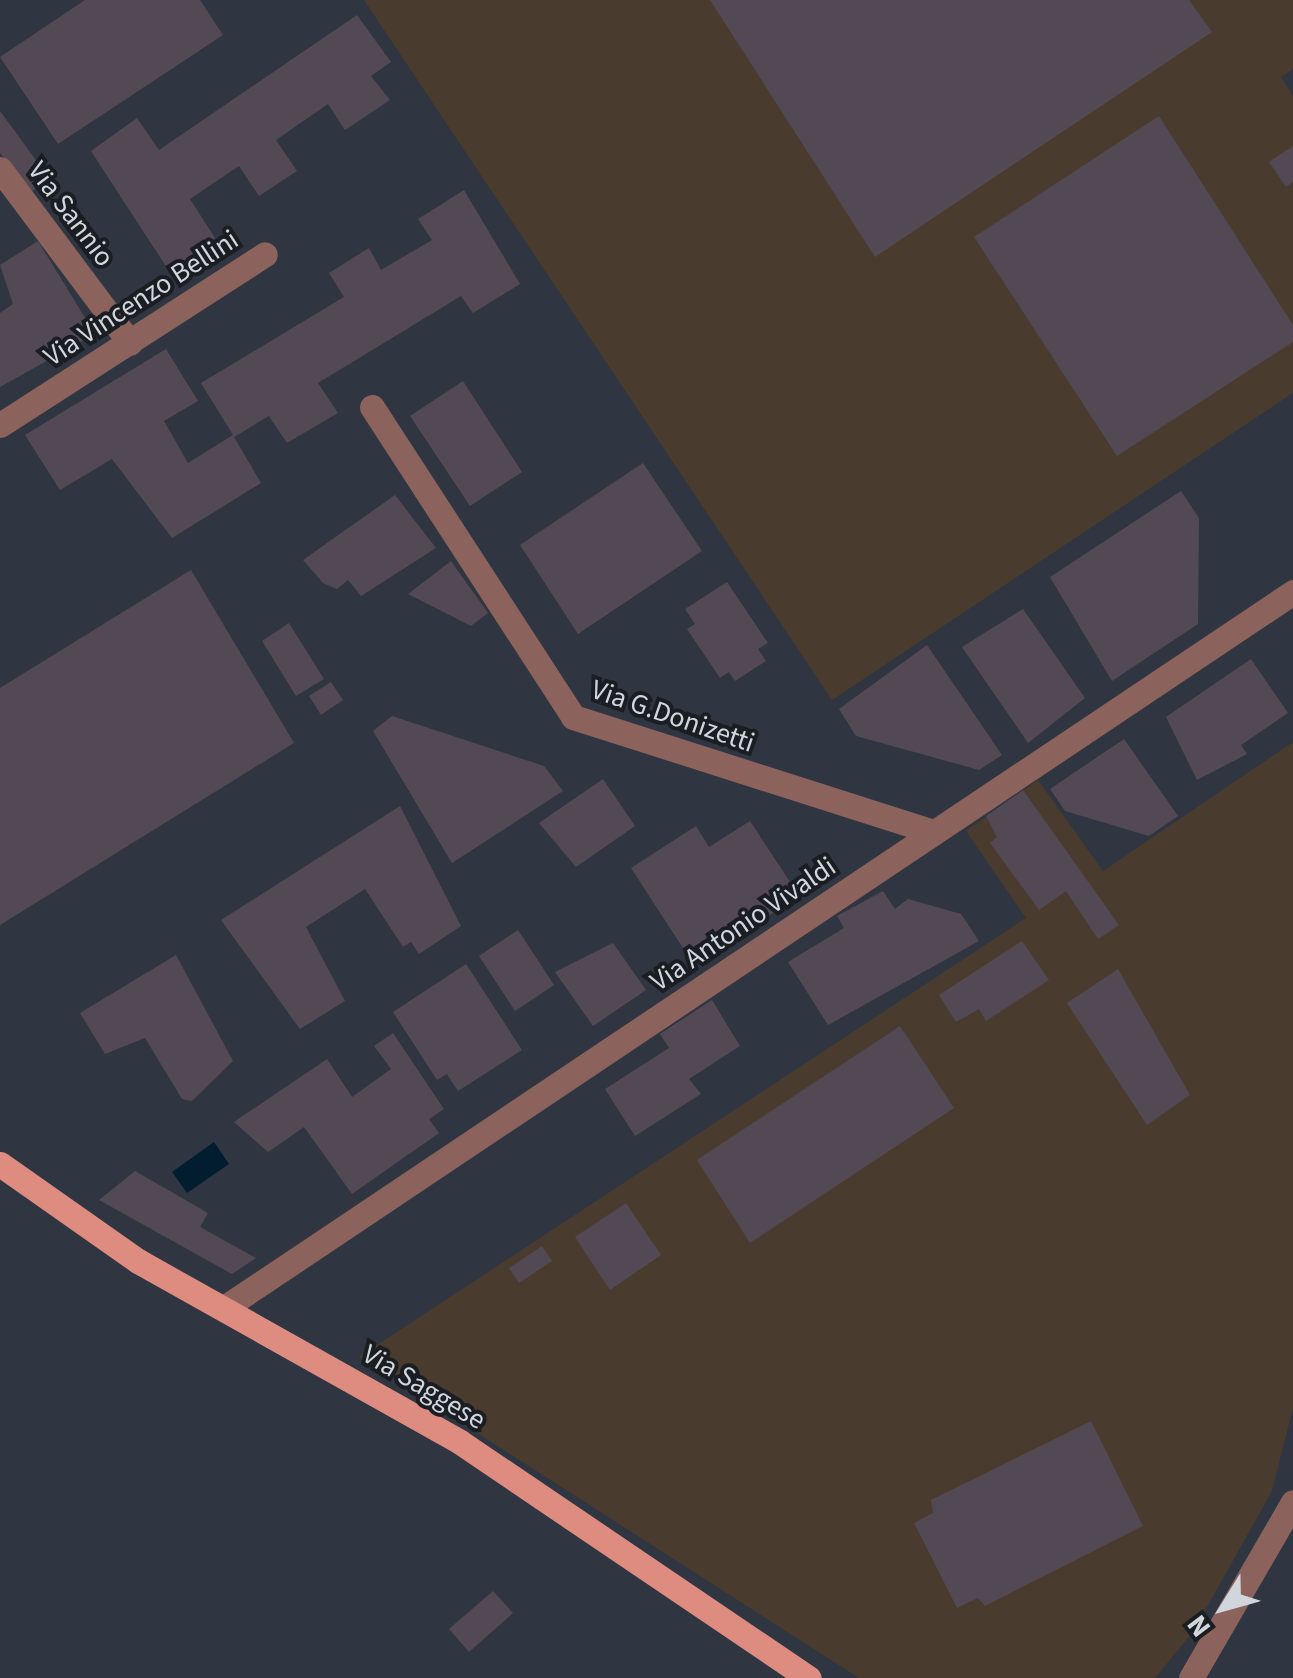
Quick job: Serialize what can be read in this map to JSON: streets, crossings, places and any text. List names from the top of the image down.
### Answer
{
  "streets": {
    "main road": ["Via Saggese"],
    "street": [
      "Via Sannio",
      "Via Vincenzo Bellini",
      "Via G.Donizetti",
      "Via Antonio Vivaldi"
    ]
  },
  "crossings": [
    ["Via Sannio", "Via Vincenzo Bellini"],
    ["Via G.Donizetti", "Via Antonio Vivaldi"],
    ["Via Antonio Vivaldi", "Via Saggese"]
  ],
  "north": "bottom left"
}
